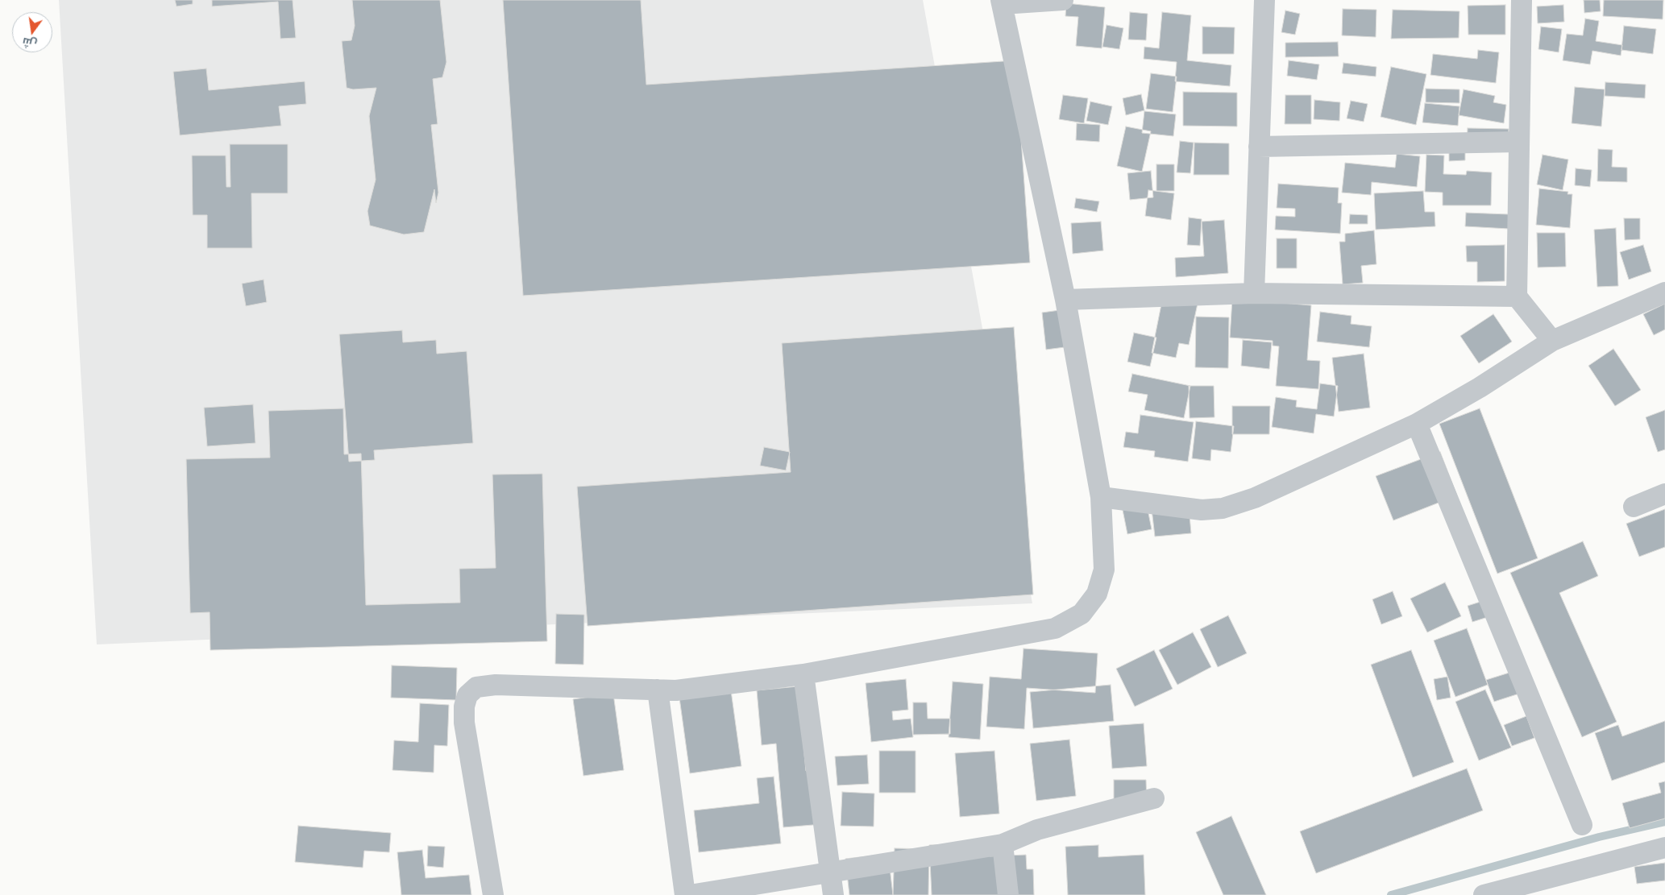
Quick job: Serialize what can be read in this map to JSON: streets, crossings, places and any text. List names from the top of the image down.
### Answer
{
  "north": "bottom"
}
